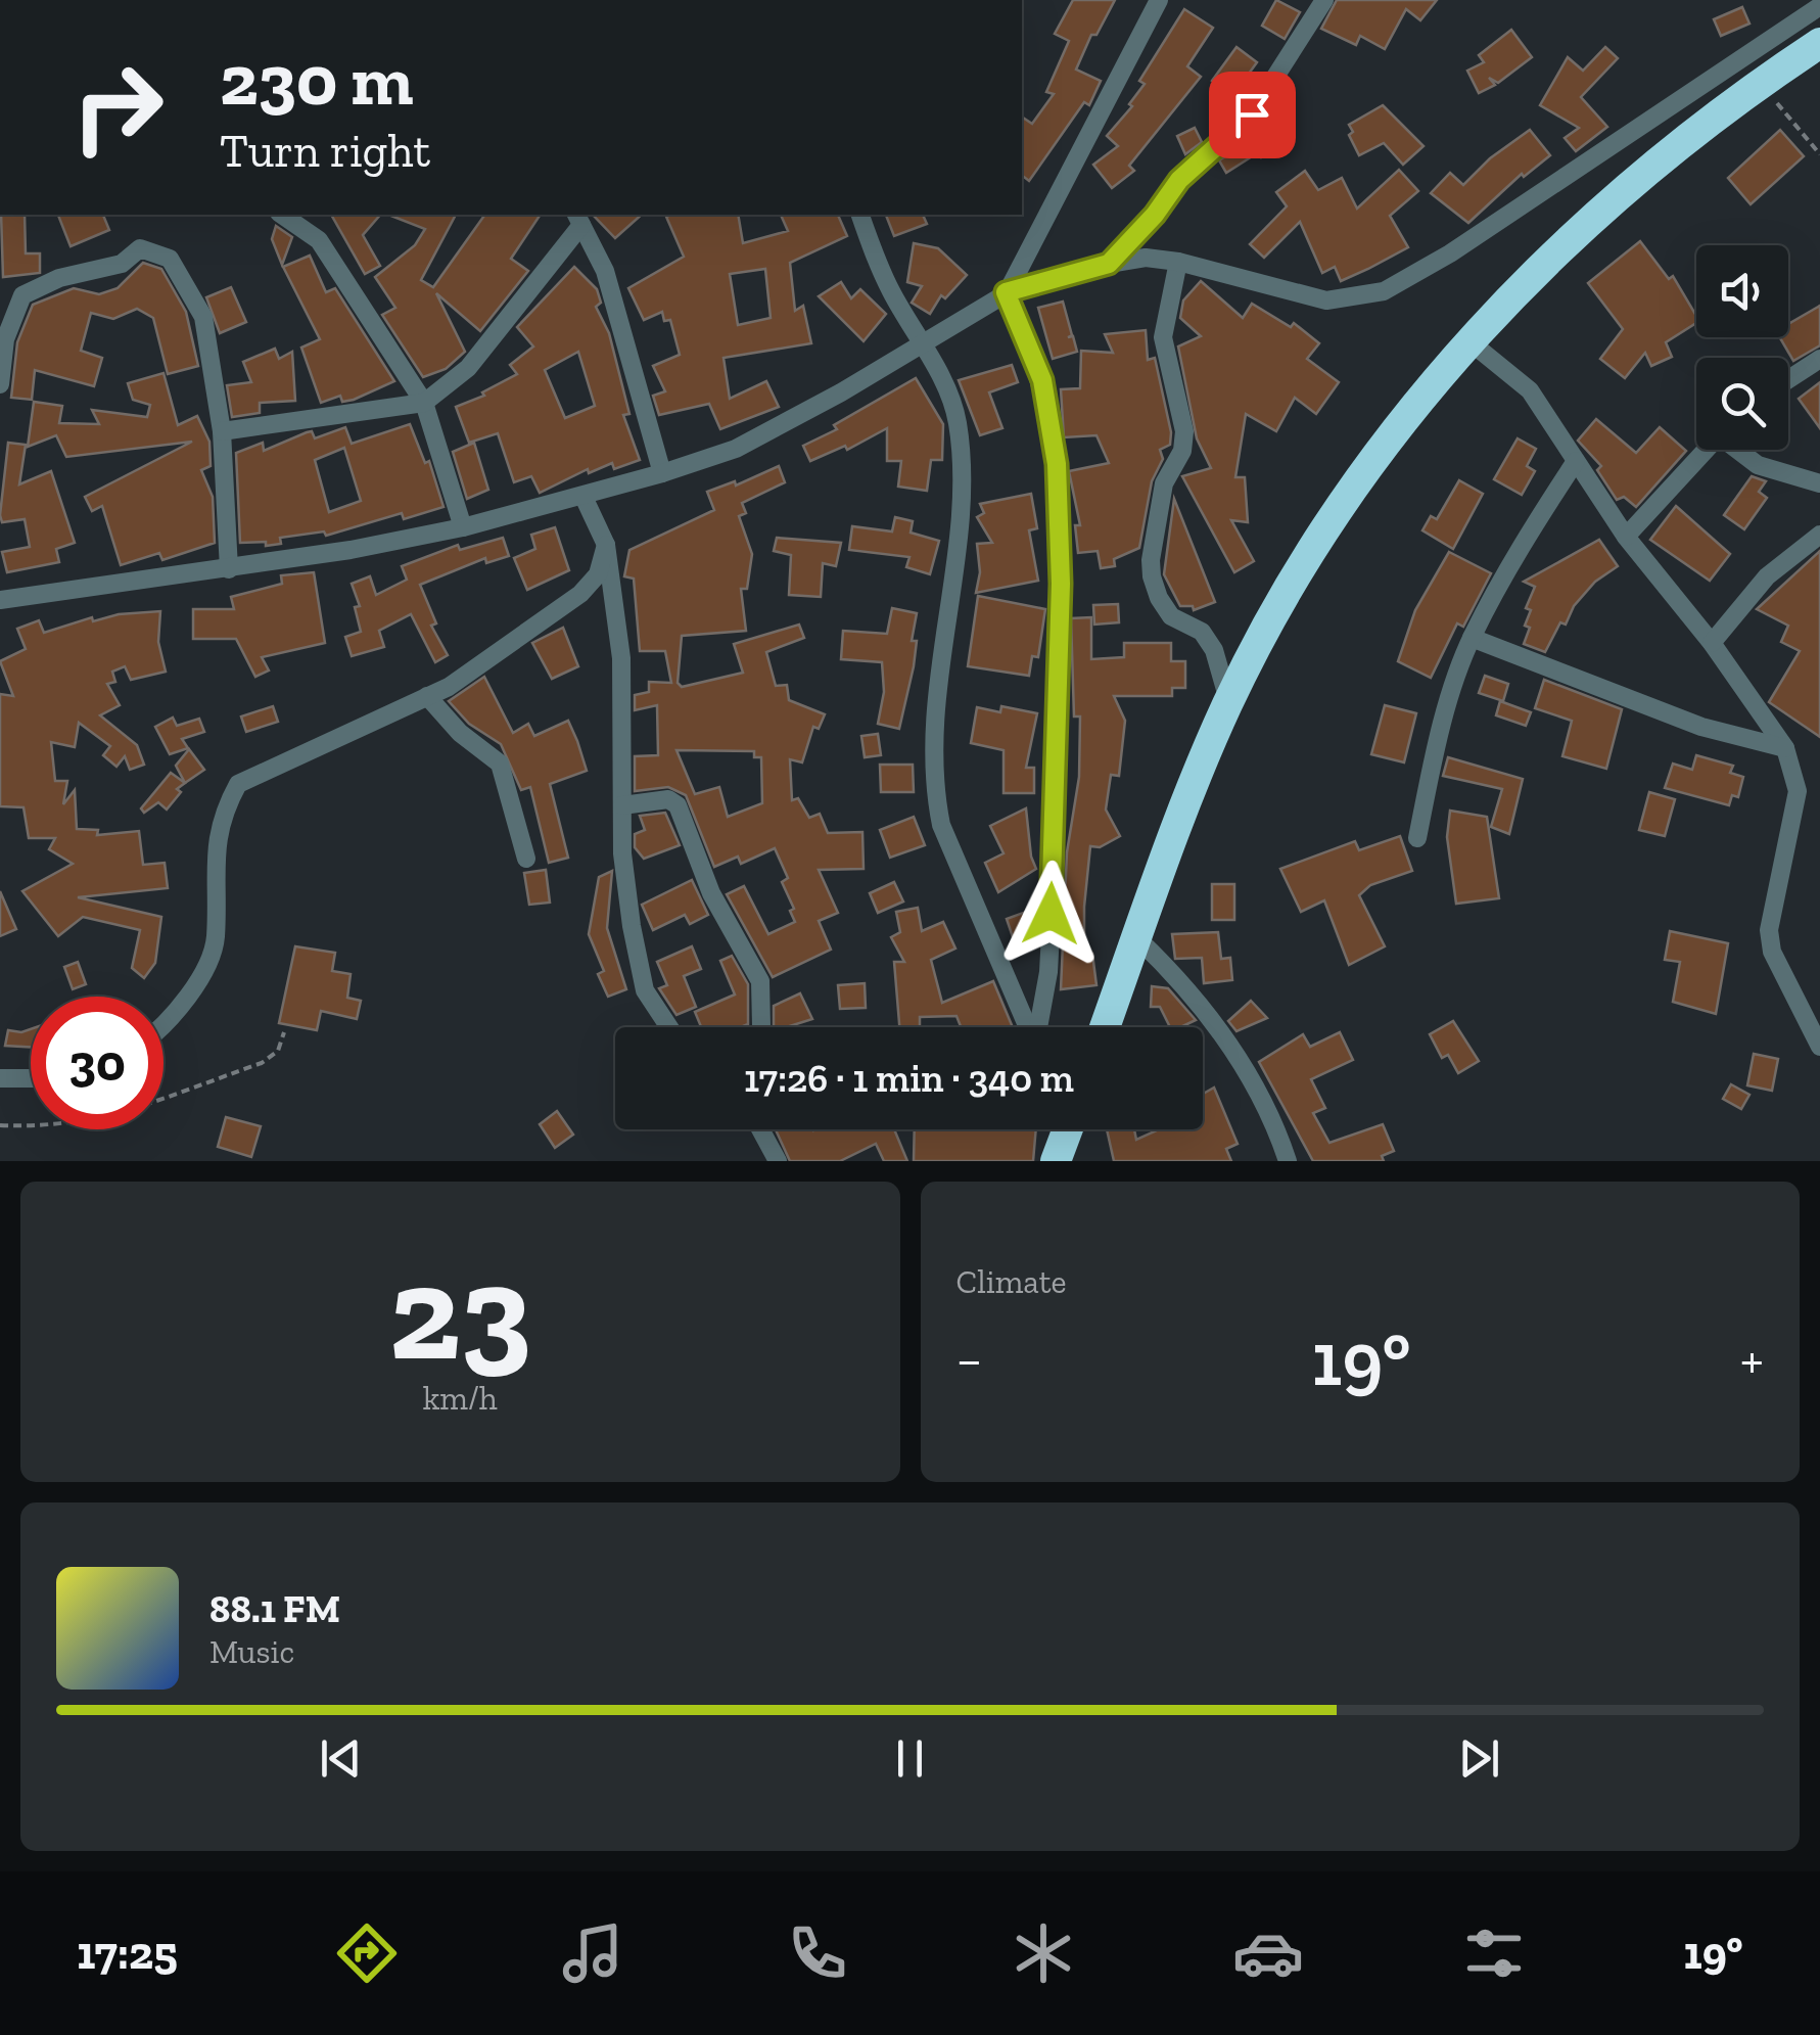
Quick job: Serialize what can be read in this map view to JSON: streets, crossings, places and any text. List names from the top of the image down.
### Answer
{
  "page": {
    "turn": ["230 m", "Turn right"],
    "limit": "30",
    "trip": "17:26 · 1 min · 340 m",
    "tile": [
      ["23", "km/h"],
      "Climate"
    ],
    "heat": ["−", "19°", "+"],
    "song": ["88.1 FM", "Music"],
    "tabs": ["17:25", "19°"]
  }
}
